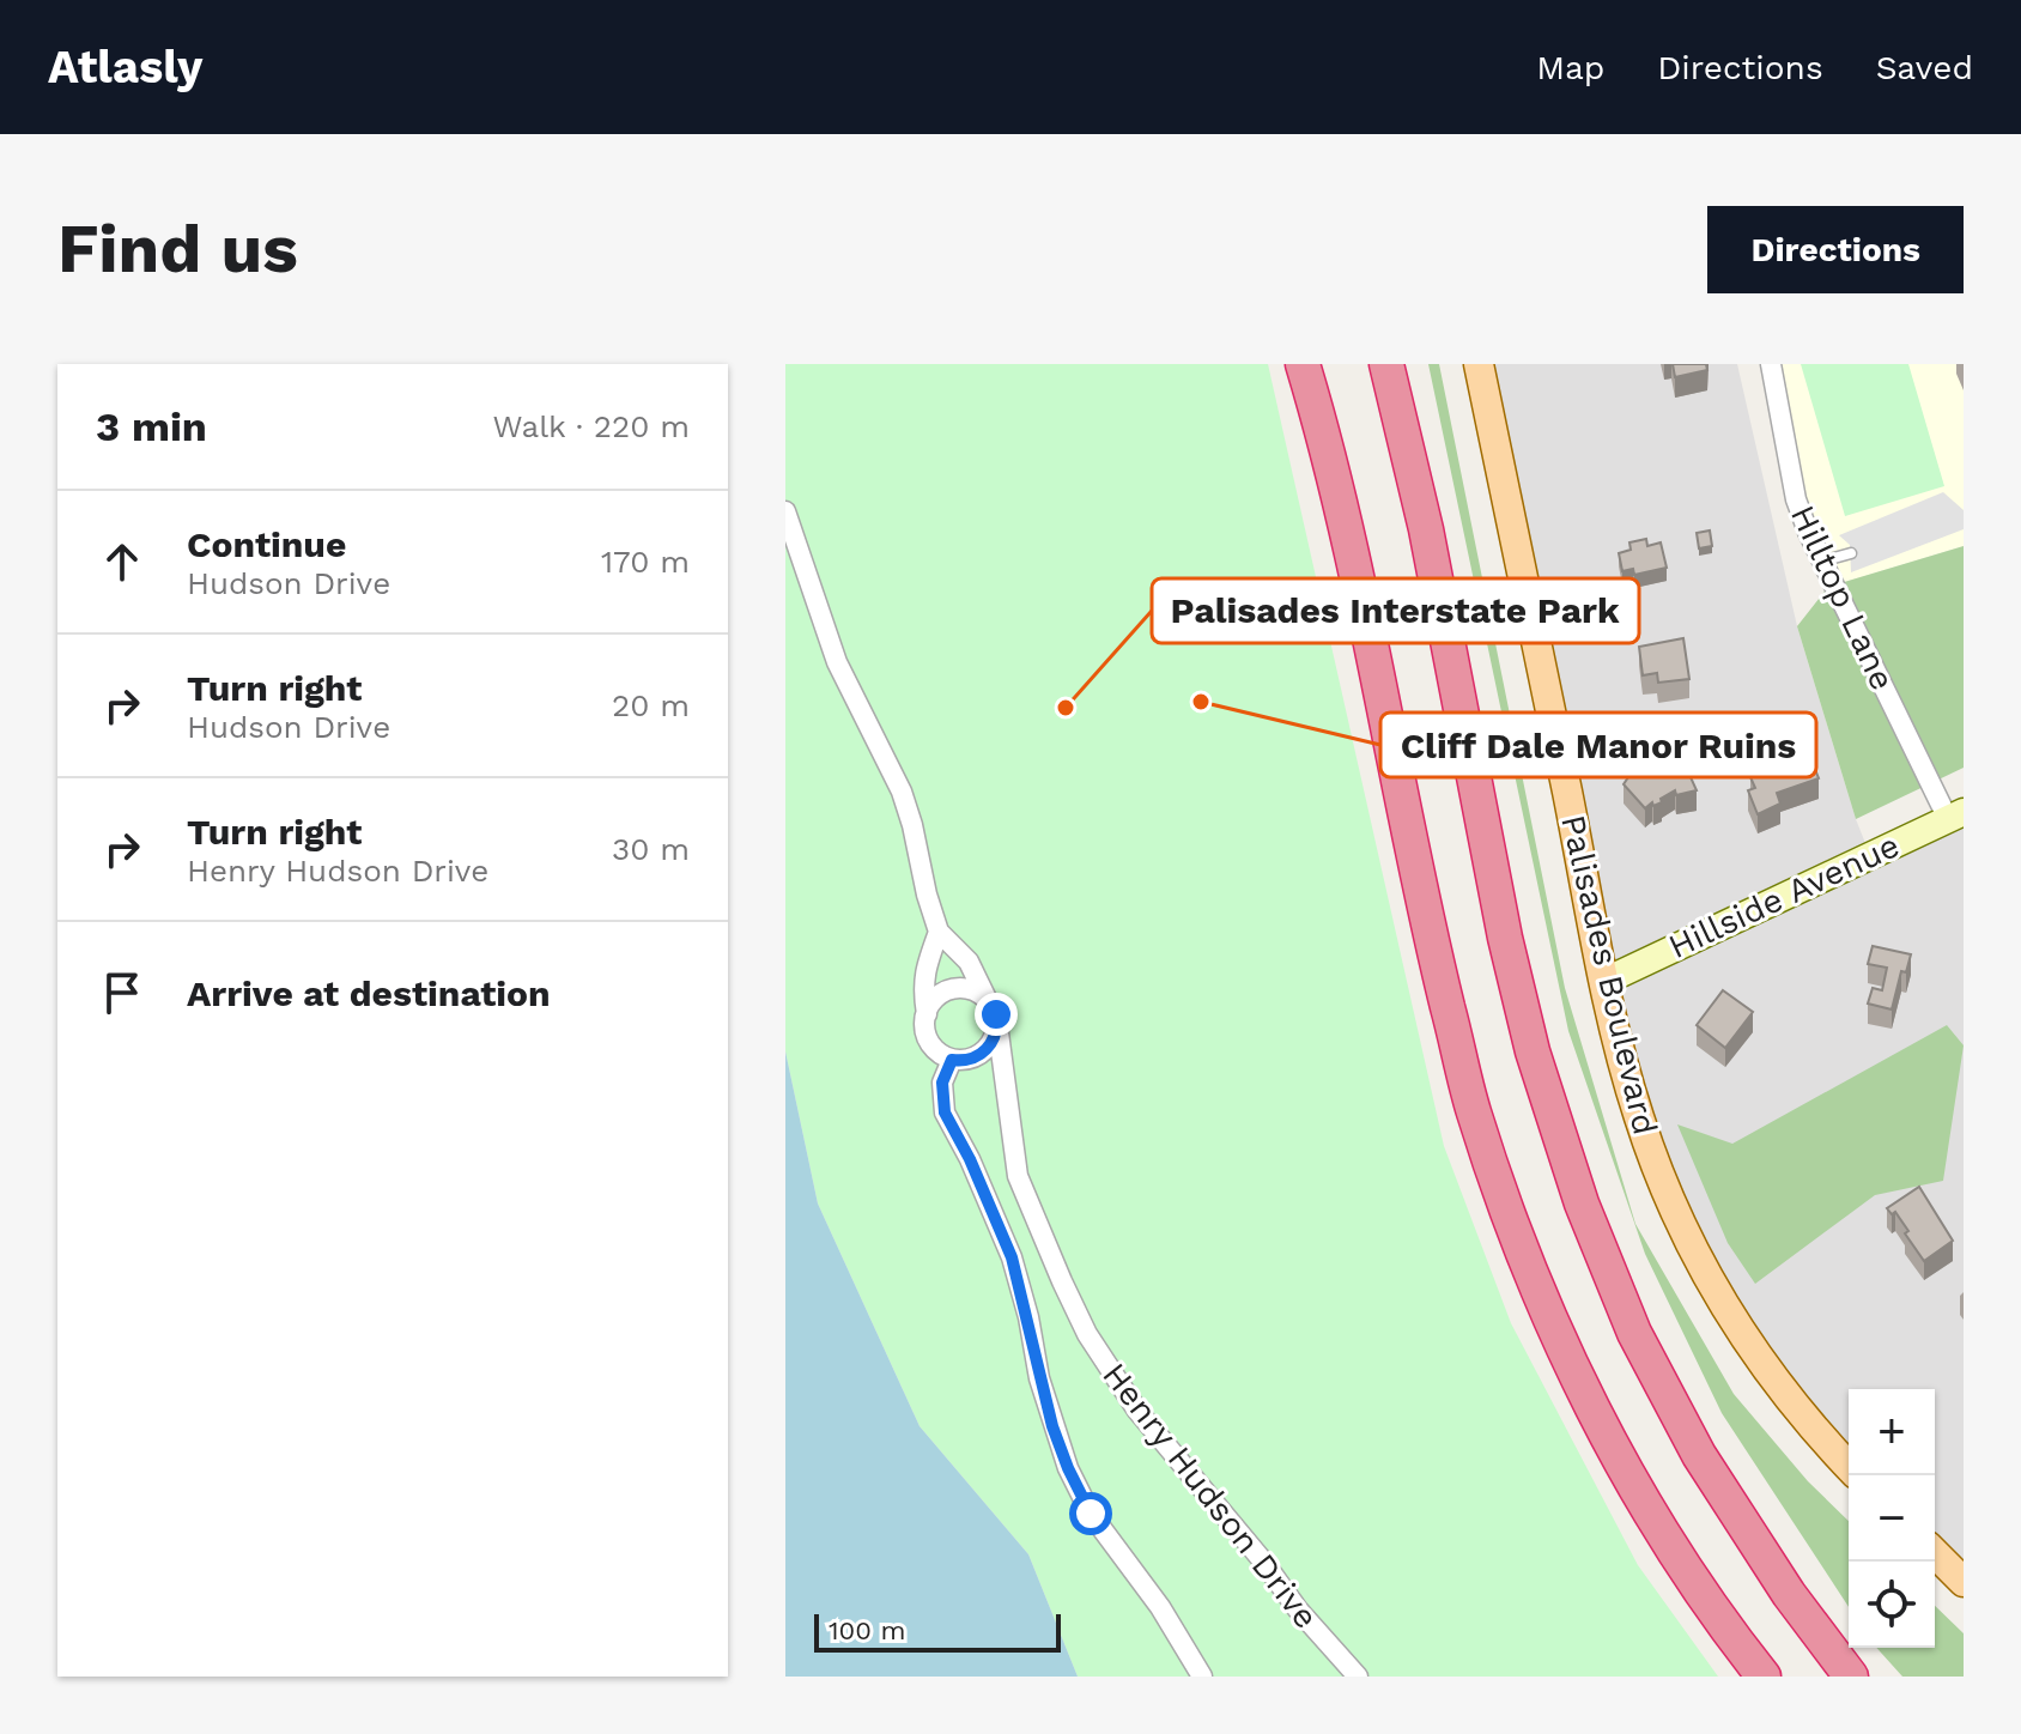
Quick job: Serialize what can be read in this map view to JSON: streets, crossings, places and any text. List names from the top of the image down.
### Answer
{
  "streets": {
    "main road": ["Hillside Avenue", "Palisades Boulevard"],
    "street": ["Hilltop Lane", "Henry Hudson Drive"]
  },
  "crossings": [
    ["Hilltop Lane", "Hillside Avenue"],
    ["Hillside Avenue", "Palisades Boulevard"]
  ],
  "places": ["Cliff Dale Manor Ruins", "Palisades Interstate Park"],
  "scale_bar": "100 m",
  "page": {
    "header": "Atlasly",
    "nav": ["Map", "Directions", "Saved"],
    "buttons": "Directions",
    "title": "Find us",
    "heading": ["3 min", "Walk · 220 m"],
    "list": [
      ["Continue", "Hudson Drive", "170 m"],
      ["Turn right", "Hudson Drive", "20 m"],
      ["Turn right", "Henry Hudson Drive", "30 m"],
      "Arrive at destination"
    ],
    "map_buttons": ["+", "−"],
    "scale": "100 m"
  }
}
